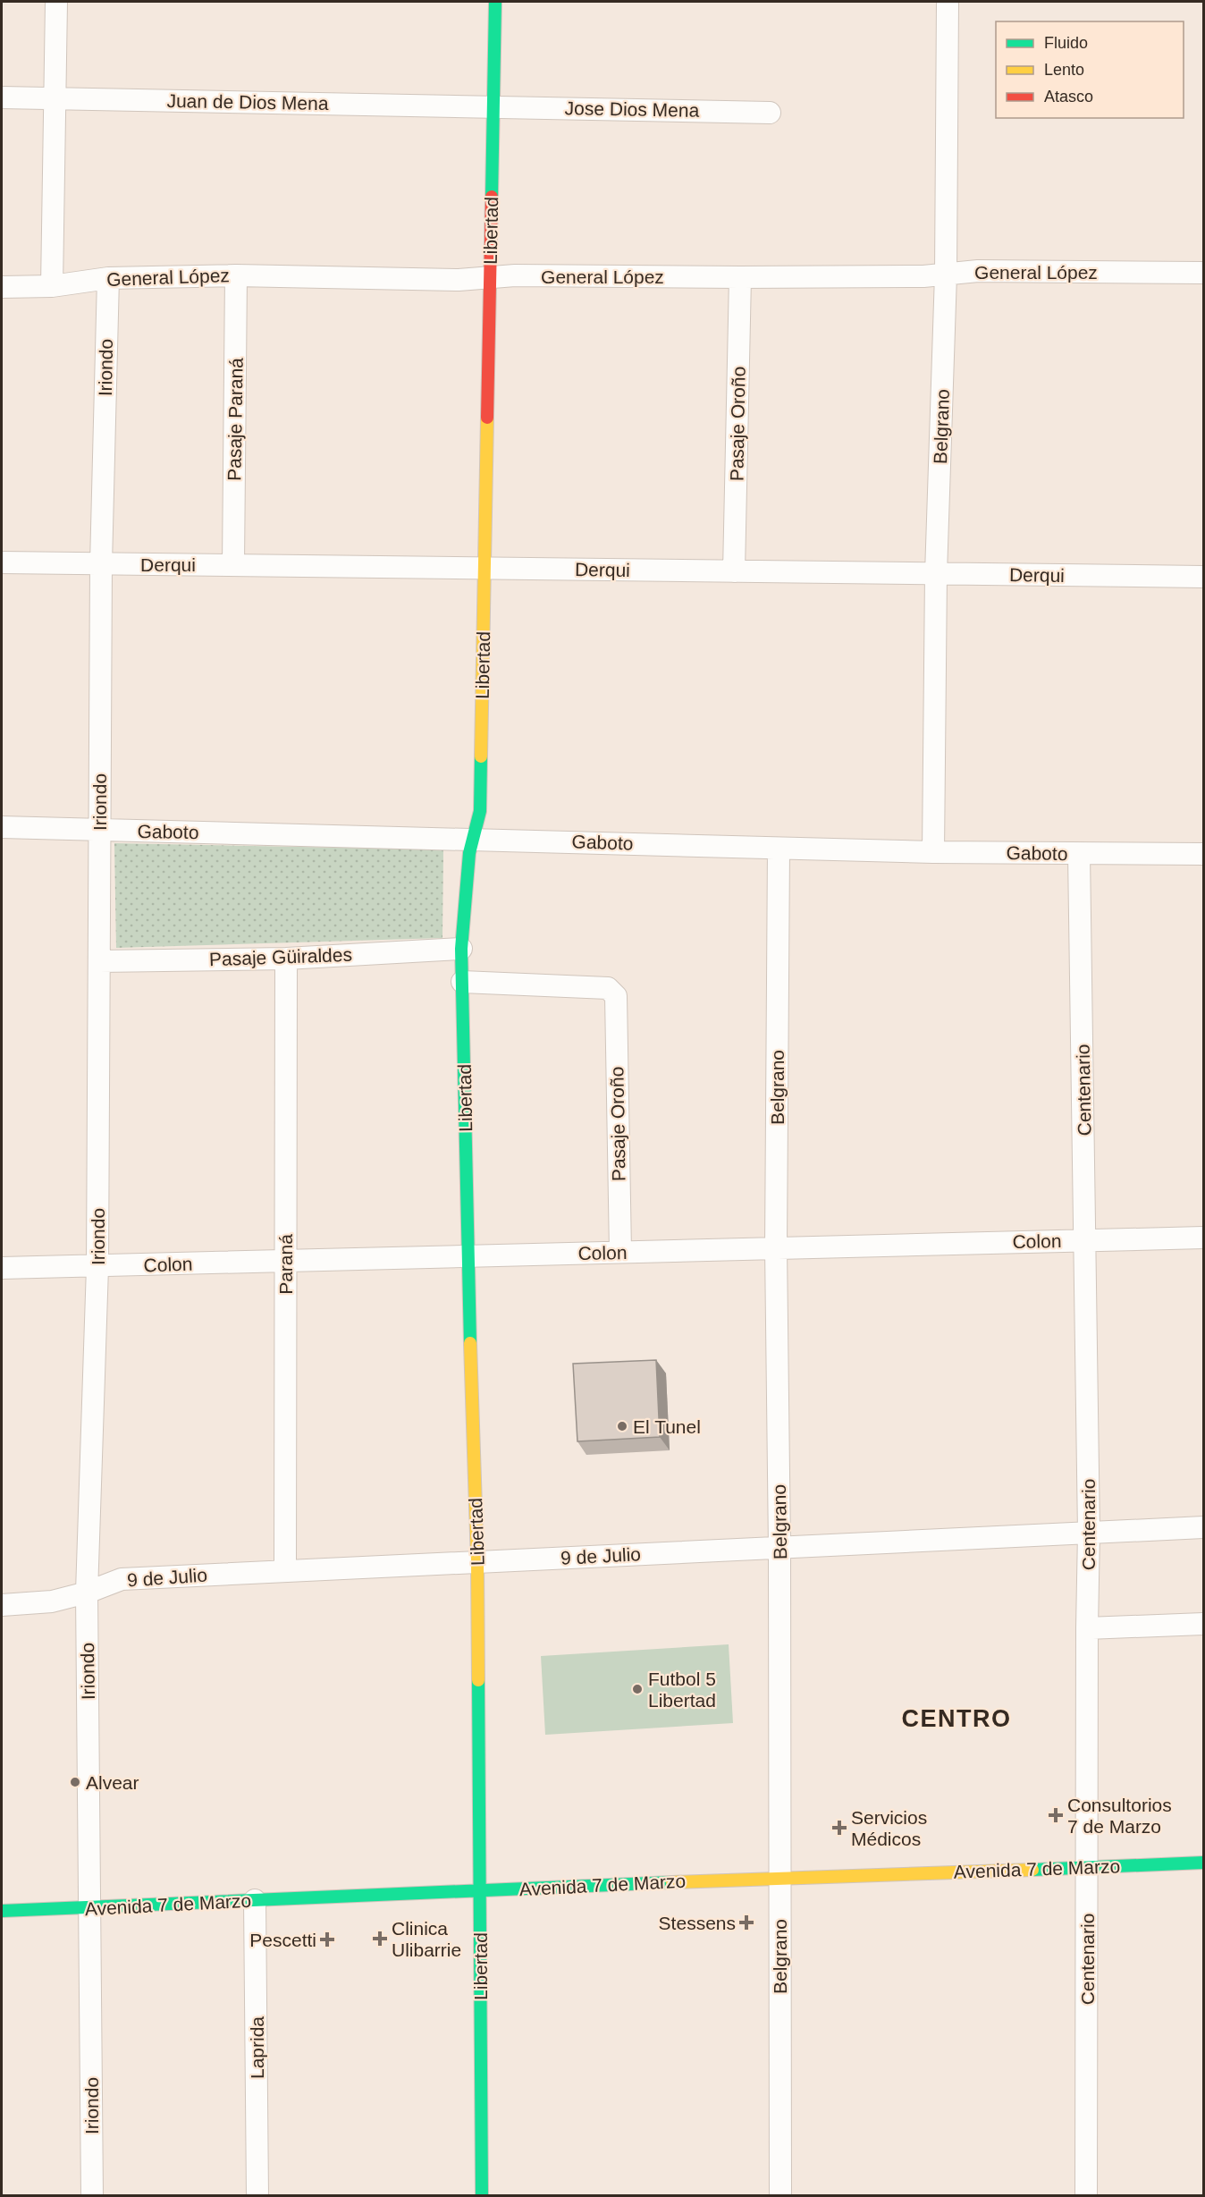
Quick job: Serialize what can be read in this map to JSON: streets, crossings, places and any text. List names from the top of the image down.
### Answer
{
  "streets": {
    "street": [
      "Juan de Dios Mena",
      "Jose Dios Mena",
      "Libertad",
      "General López",
      "Iriondo",
      "Pasaje Paraná",
      "Pasaje Oroño",
      "Belgrano",
      "Derqui",
      "Gaboto",
      "Pasaje Güiraldes",
      "Centenario",
      "Colon",
      "Paraná",
      "9 de Julio",
      "Avenida 7 de Marzo",
      "Laprida"
    ]
  },
  "crossings": [
    ["Juan de Dios Mena", "Jose Dios Mena"],
    ["Juan de Dios Mena", "Libertad"],
    ["Jose Dios Mena", "Libertad"],
    ["Libertad", "General López"],
    ["Libertad", "Pasaje Oroño"],
    ["Libertad", "Derqui"],
    ["Libertad", "Gaboto"],
    ["Libertad", "Pasaje Güiraldes"],
    ["Libertad", "Colon"],
    ["Libertad", "9 de Julio"],
    ["Libertad", "Avenida 7 de Marzo"],
    ["General López", "Iriondo"],
    ["General López", "Pasaje Paraná"],
    ["General López", "Pasaje Oroño"],
    ["General López", "Belgrano"],
    ["Iriondo", "Derqui"],
    ["Iriondo", "Gaboto"],
    ["Iriondo", "Pasaje Güiraldes"],
    ["Iriondo", "Colon"],
    ["Iriondo", "9 de Julio"],
    ["Iriondo", "Avenida 7 de Marzo"],
    ["Pasaje Paraná", "Derqui"],
    ["Pasaje Oroño", "Derqui"],
    ["Pasaje Oroño", "Colon"],
    ["Belgrano", "Derqui"],
    ["Belgrano", "Gaboto"],
    ["Belgrano", "Colon"],
    ["Belgrano", "9 de Julio"],
    ["Belgrano", "Avenida 7 de Marzo"],
    ["Gaboto", "Centenario"],
    ["Pasaje Güiraldes", "Paraná"],
    ["Centenario", "Colon"],
    ["Centenario", "9 de Julio"],
    ["Centenario", "Avenida 7 de Marzo"],
    ["Colon", "Paraná"],
    ["Paraná", "9 de Julio"],
    ["Avenida 7 de Marzo", "Laprida"]
  ],
  "districts": ["CENTRO"],
  "places": {
    "other": ["El Tunel", "Futbol 5 Libertad", "Alvear"],
    "health": [
      "Consultorios 7 de Marzo",
      "Servicios Médicos",
      "Stessens",
      "Clinica Ulibarrie",
      "Pescetti"
    ]
  },
  "legend": ["Fluido", "Lento", "Atasco"]
}
